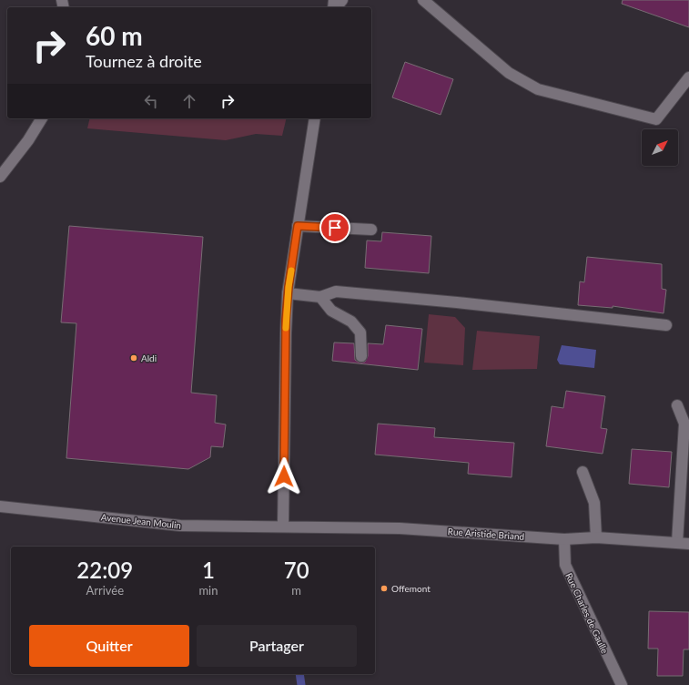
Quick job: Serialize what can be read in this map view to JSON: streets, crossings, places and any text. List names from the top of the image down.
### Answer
{
  "streets": {
    "main road": ["Avenue Jean Moulin", "Rue Aristide Briand", "Rue Charles de Gaulle"]
  },
  "crossings": [
    ["Avenue Jean Moulin", "Rue Aristide Briand"],
    ["Rue Aristide Briand", "Rue Charles de Gaulle"]
  ],
  "places": ["Aldi", "Offemont"],
  "north": "top right",
  "page": {
    "turn": ["60 m", "Tournez à droite"],
    "eta": [
      "22:09",
      "Arrivée",
      "1",
      "min",
      "70",
      "m"
    ],
    "buttons": ["Quitter", "Partager"]
  }
}
